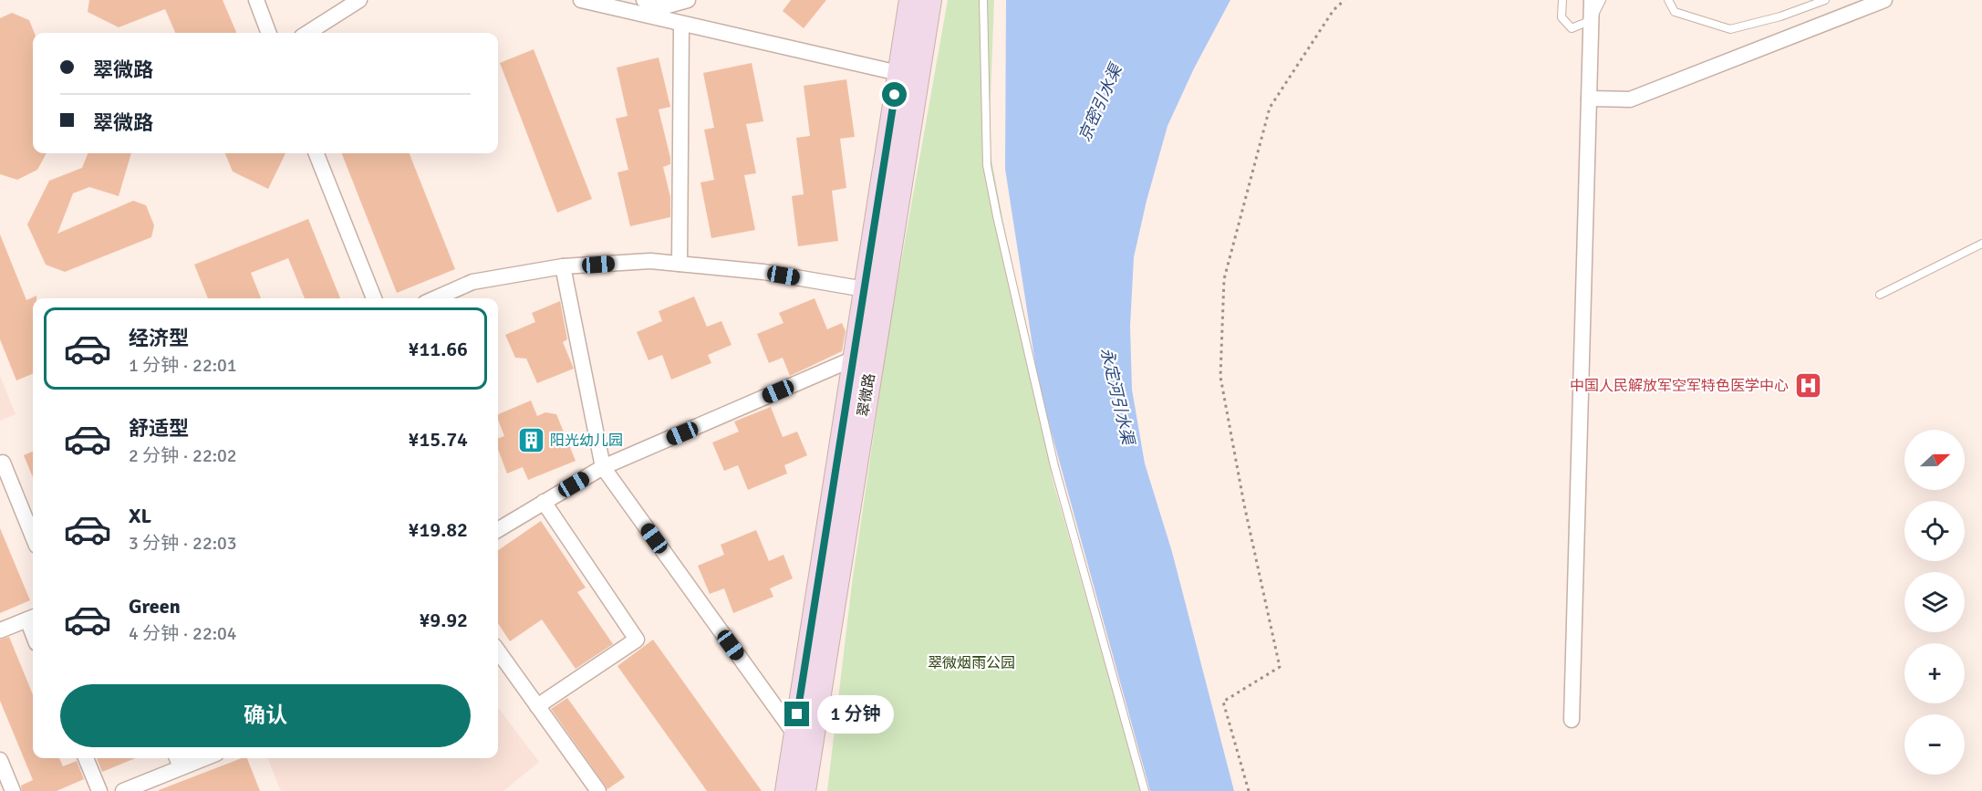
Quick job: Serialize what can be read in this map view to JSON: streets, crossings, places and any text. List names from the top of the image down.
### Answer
{
  "streets": {
    "main road": ["翠微路"]
  },
  "water": ["京密引水渠", "永定河引水渠"],
  "parks": ["翠微烟雨公园"],
  "places": {
    "hospital": ["中国人民解放军空军特色医学中心"],
    "building": ["阳光幼儿园"]
  },
  "north": "right",
  "page": {
    "banner": ["翠微路", "翠微路"],
    "list": [
      {
        "name": "经济型",
        "note": "1 分钟 · 22:01",
        "value": "¥11.66"
      },
      {
        "name": "舒适型",
        "note": "2 分钟 · 22:02",
        "value": "¥15.74"
      },
      {
        "name": "XL",
        "note": "3 分钟 · 22:03",
        "value": "¥19.82"
      },
      {
        "name": "Green",
        "note": "4 分钟 · 22:04",
        "value": "¥9.92"
      }
    ],
    "map_buttons": ["+", "−"],
    "buttons": "确认",
    "bubble": "1 分钟"
  }
}
